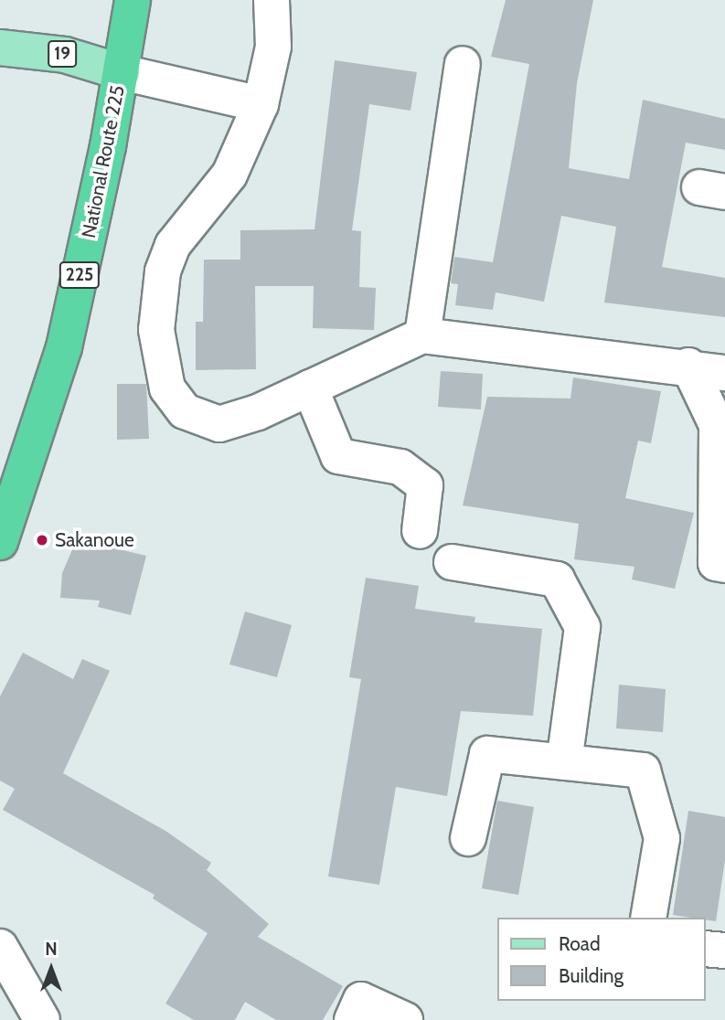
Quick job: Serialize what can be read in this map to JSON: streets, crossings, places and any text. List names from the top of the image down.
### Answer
{
  "streets": {
    "highway": ["National Route 225", "225"],
    "main road": ["19"]
  },
  "crossings": [
    ["19", "National Route 225"]
  ],
  "places": ["Sakanoue"],
  "legend": ["Road", "Building"],
  "north": "top"
}
